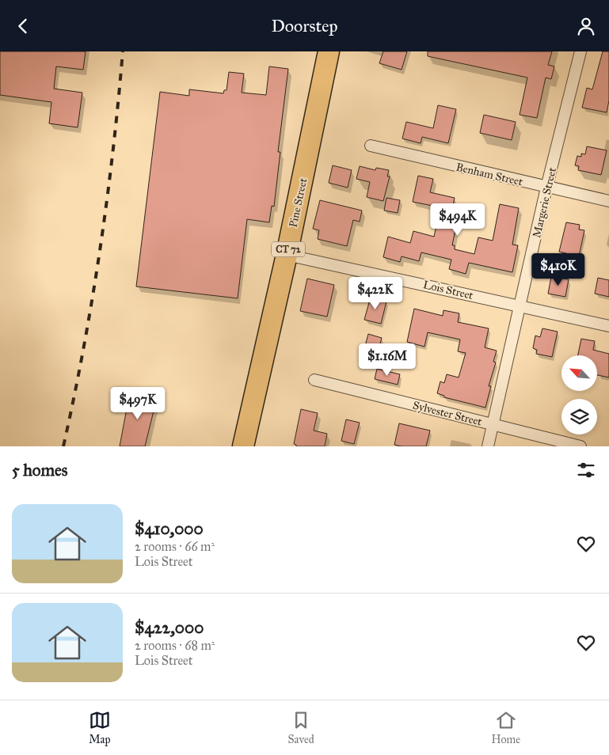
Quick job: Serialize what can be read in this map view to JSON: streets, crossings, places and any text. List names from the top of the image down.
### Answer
{
  "streets": {
    "highway": ["Pine Street", "CT 72"],
    "street": [
      "Benham Street",
      "Margerie Street",
      "Lois Street",
      "Sylvester Street"
    ]
  },
  "crossings": [
    ["Benham Street", "Margerie Street"],
    ["Pine Street", "Lois Street"],
    ["Margerie Street", "Lois Street"],
    ["Margerie Street", "Sylvester Street"]
  ],
  "north": "top left",
  "page": {
    "header": "Doorstep",
    "price": [
      "$494K",
      "$410K",
      "$422K",
      "$1.16M",
      "$497K"
    ],
    "heading": "5 homes",
    "list": [
      {
        "name": "$410,000",
        "note": "2 rooms · 66 m² · Lois Street"
      },
      {
        "name": "$422,000",
        "note": "2 rooms · 68 m² · Lois Street"
      }
    ],
    "tabs": ["Map", "Saved", "Home"]
  }
}
